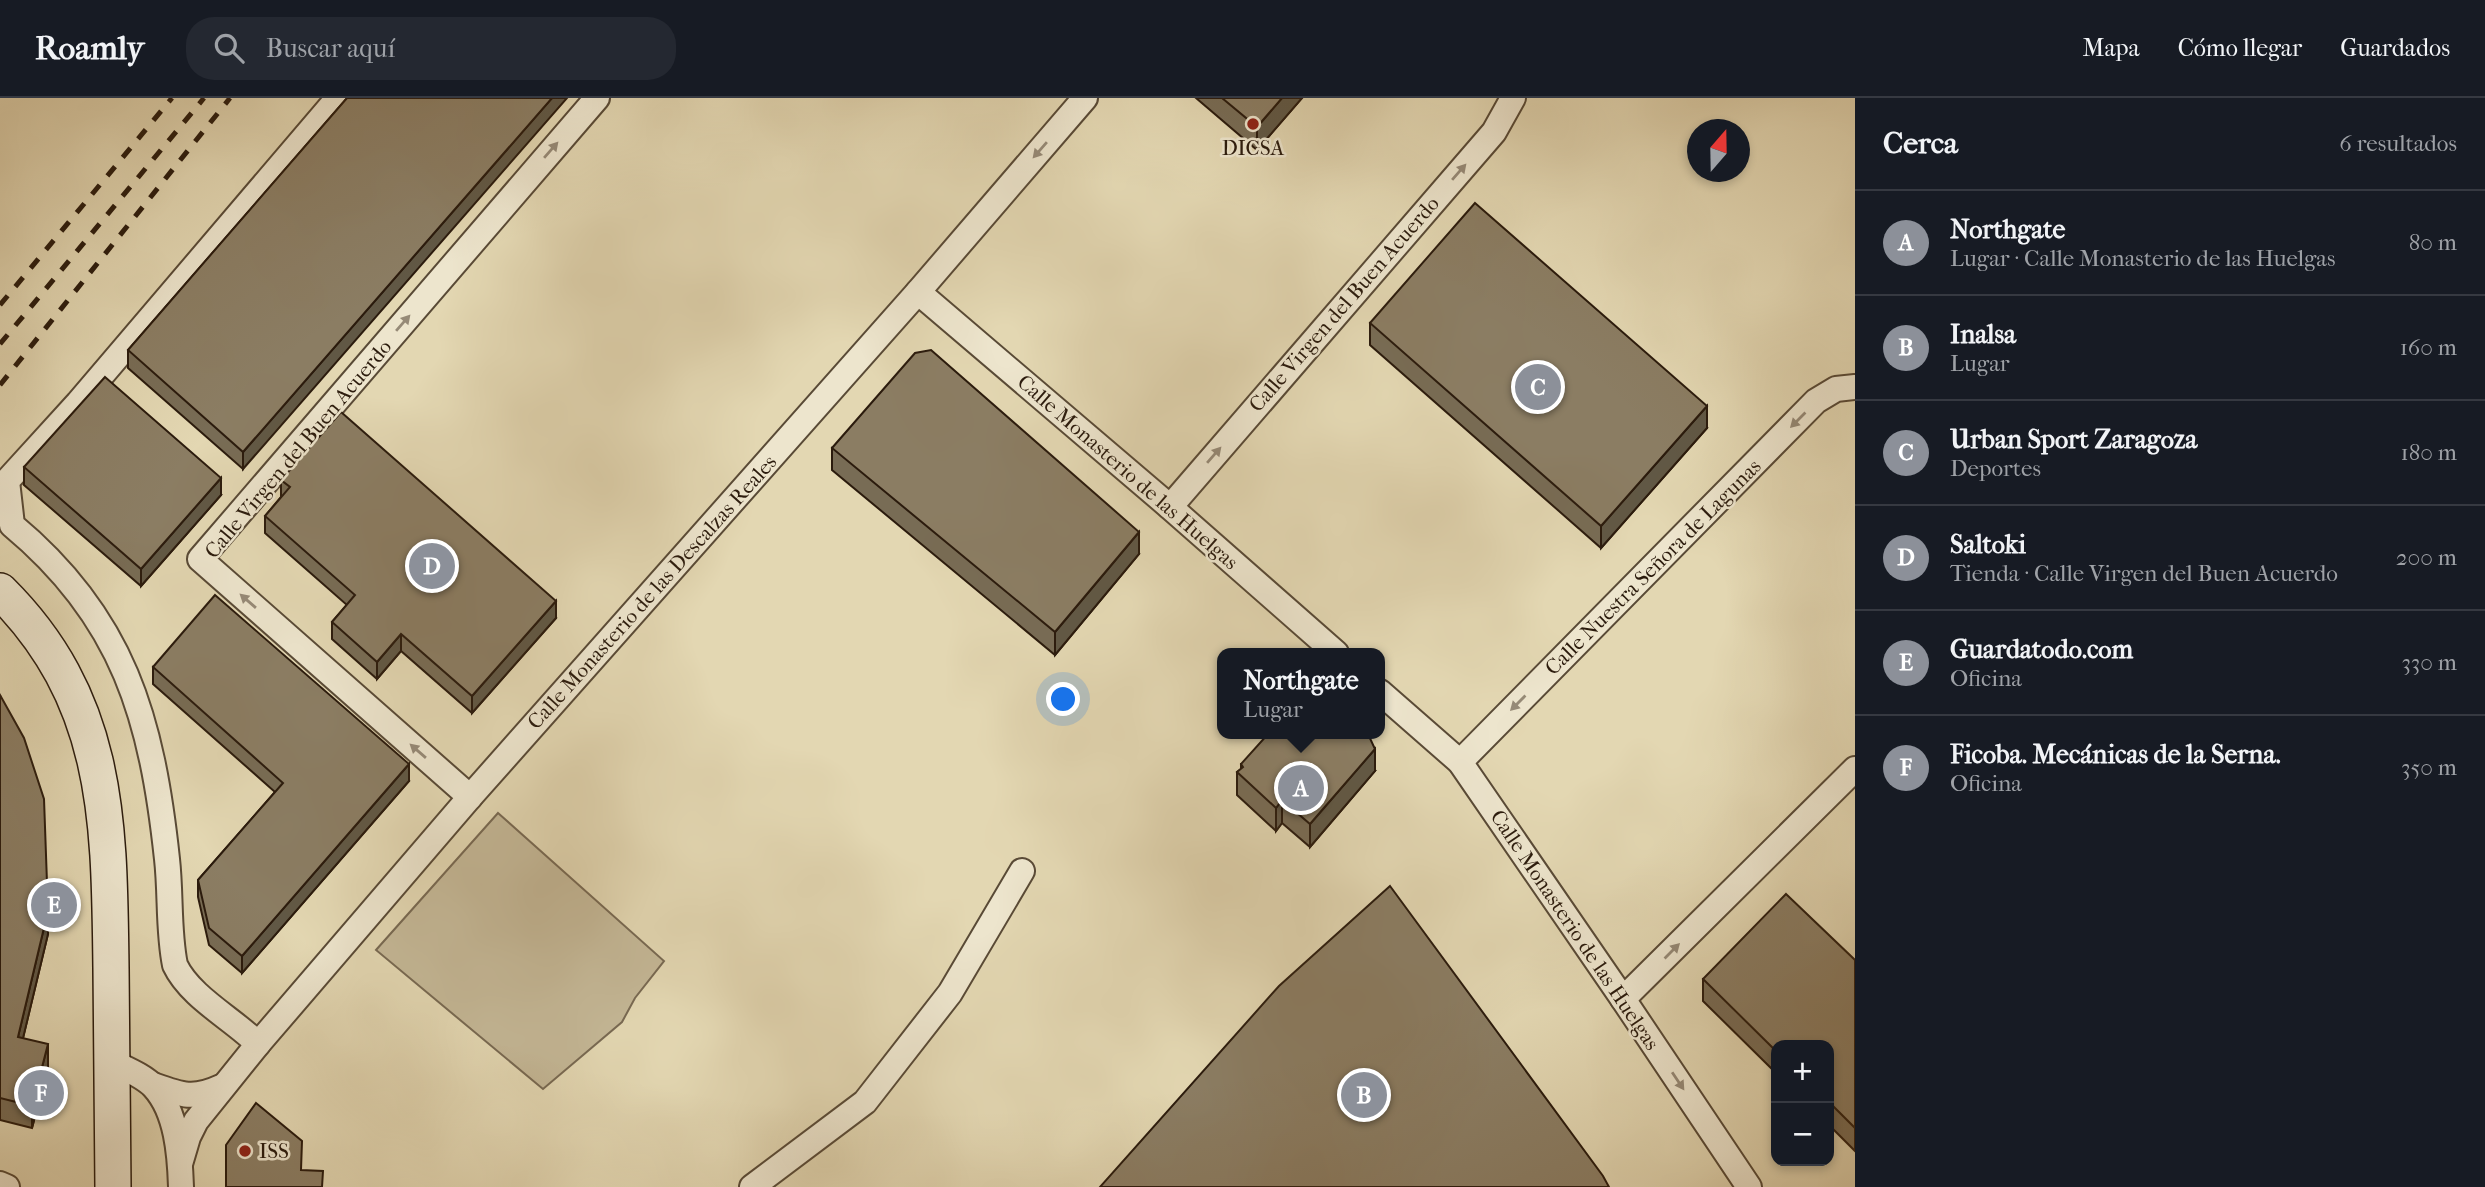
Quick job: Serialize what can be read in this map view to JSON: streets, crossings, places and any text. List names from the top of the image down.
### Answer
{
  "streets": {
    "street": [
      "Calle Virgen del Buen Acuerdo",
      "Calle Monasterio de las Huelgas",
      "Calle Nuestra Señora de Lagunas",
      "Calle Monasterio de las Descalzas Reales"
    ]
  },
  "crossings": [
    ["Calle Virgen del Buen Acuerdo", "Calle Monasterio de las Huelgas"],
    ["Calle Virgen del Buen Acuerdo", "Calle Monasterio de las Descalzas Reales"],
    ["Calle Monasterio de las Huelgas", "Calle Nuestra Señora de Lagunas"],
    ["Calle Monasterio de las Huelgas", "Calle Monasterio de las Descalzas Reales"]
  ],
  "one_way": ["Calle Nuestra Señora de Lagunas"],
  "places": ["DICSA", "ISS"],
  "north": "top",
  "page": {
    "header": "Roamly",
    "search": "Buscar aquí",
    "nav": ["Mapa", "Cómo llegar", "Guardados"],
    "heading": ["Cerca", "6 resultados"],
    "list": [
      {
        "mark": "A",
        "name": "Northgate",
        "note": "Lugar · Calle Monasterio de las Huelgas",
        "value": "80 m"
      },
      {
        "mark": "B",
        "name": "Inalsa",
        "note": "Lugar",
        "value": "160 m"
      },
      {
        "mark": "C",
        "name": "Urban Sport Zaragoza",
        "note": "Deportes",
        "value": "180 m"
      },
      {
        "mark": "D",
        "name": "Saltoki",
        "note": "Tienda · Calle Virgen del Buen Acuerdo",
        "value": "200 m"
      },
      {
        "mark": "E",
        "name": "Guardatodo.com",
        "note": "Oficina",
        "value": "330 m"
      },
      {
        "mark": "F",
        "name": "Ficoba. Mecánicas de la Serna.",
        "note": "Oficina",
        "value": "350 m"
      }
    ],
    "pins": [
      "C",
      "D",
      "A",
      "E",
      "F",
      "B"
    ],
    "popup": ["Northgate", "Lugar"],
    "map_buttons": ["+", "−"]
  }
}
